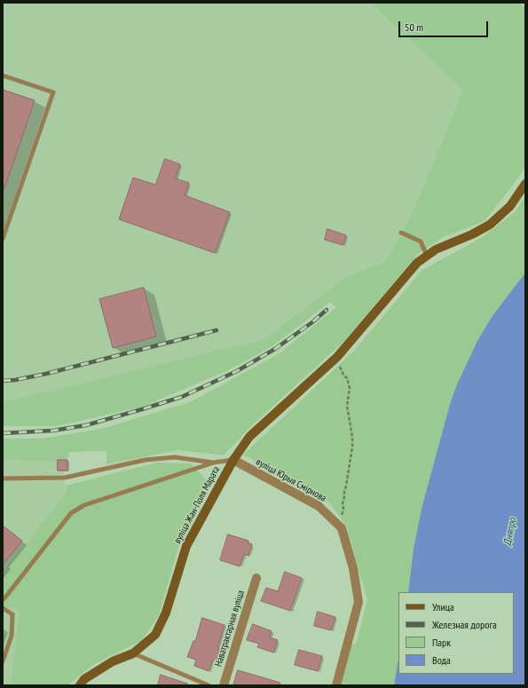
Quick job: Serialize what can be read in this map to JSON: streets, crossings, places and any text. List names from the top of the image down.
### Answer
{
  "streets": {
    "street": ["вуліца Юрыя Смірнова", "вуліца Жан-Поля Марата", "Наватрактарная вуліца"]
  },
  "crossings": [
    ["вуліца Юрыя Смірнова", "вуліца Жан-Поля Марата"]
  ],
  "water": ["Дняпро"],
  "legend": [
    "Улица",
    "Железная дорога",
    "Парк",
    "Вода"
  ],
  "scale_bar": "50 m"
}
